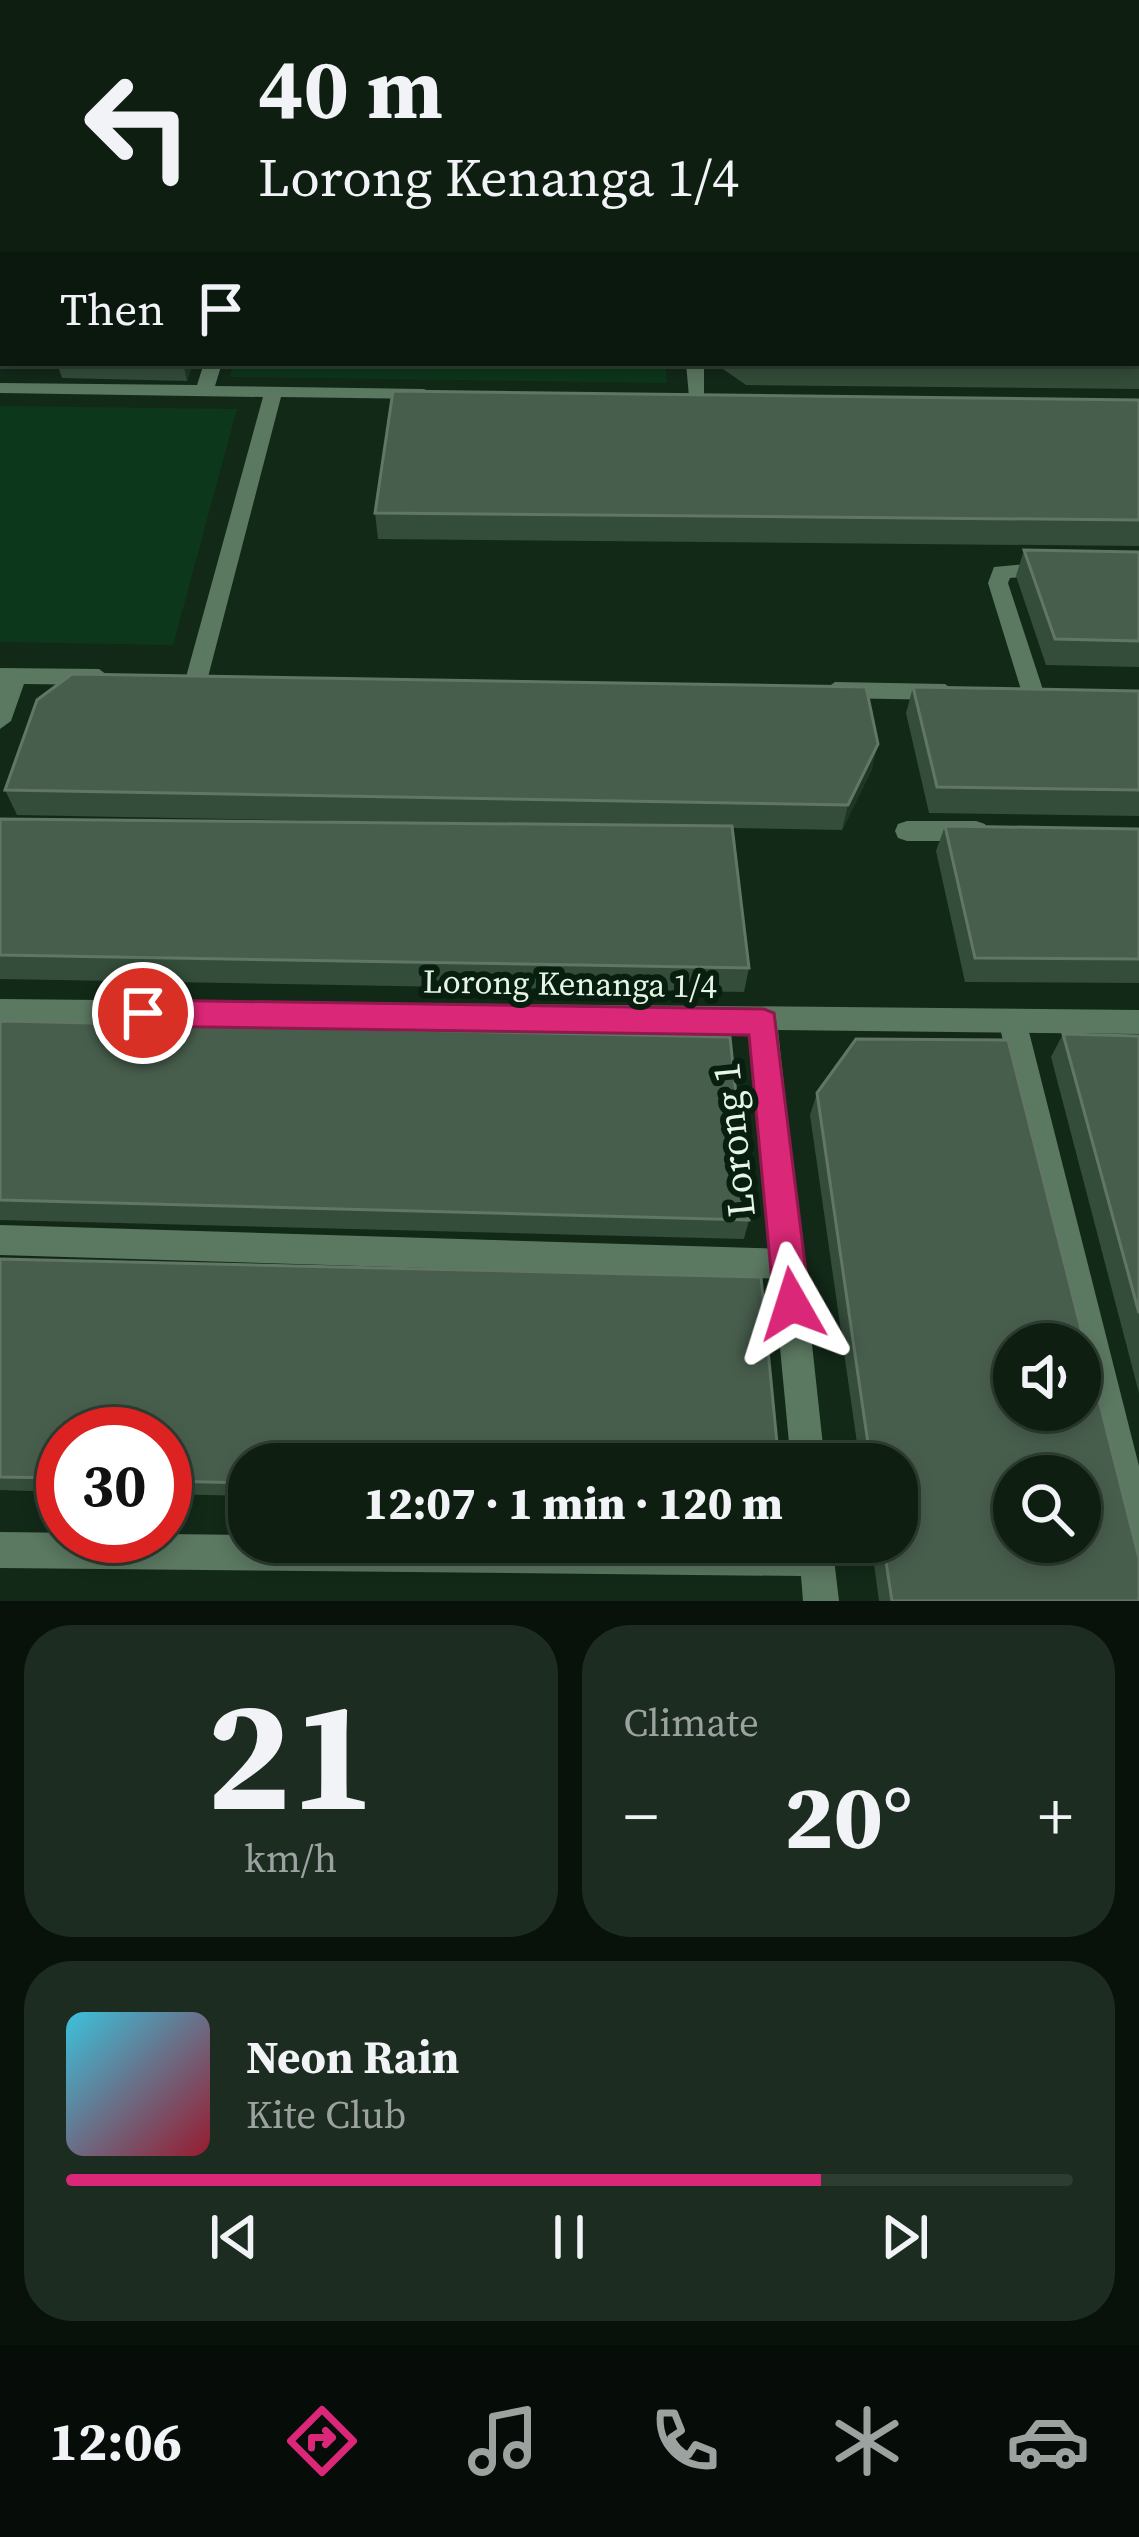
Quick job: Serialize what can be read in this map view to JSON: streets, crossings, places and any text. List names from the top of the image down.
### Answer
{
  "streets": {
    "street": ["Lorong Kenanga 1/4", "Lorong 1"]
  },
  "crossings": [
    ["Lorong Kenanga 1/4", "Lorong 1"]
  ],
  "page": {
    "turn": ["40 m", "Lorong Kenanga 1/4"],
    "then": "Then",
    "limit": "30",
    "trip": "12:07 · 1 min · 120 m",
    "tile": [
      ["21", "km/h"],
      "Climate"
    ],
    "heat": ["−", "20°", "+"],
    "song": ["Neon Rain", "Kite Club"],
    "tabs": "12:06"
  }
}
